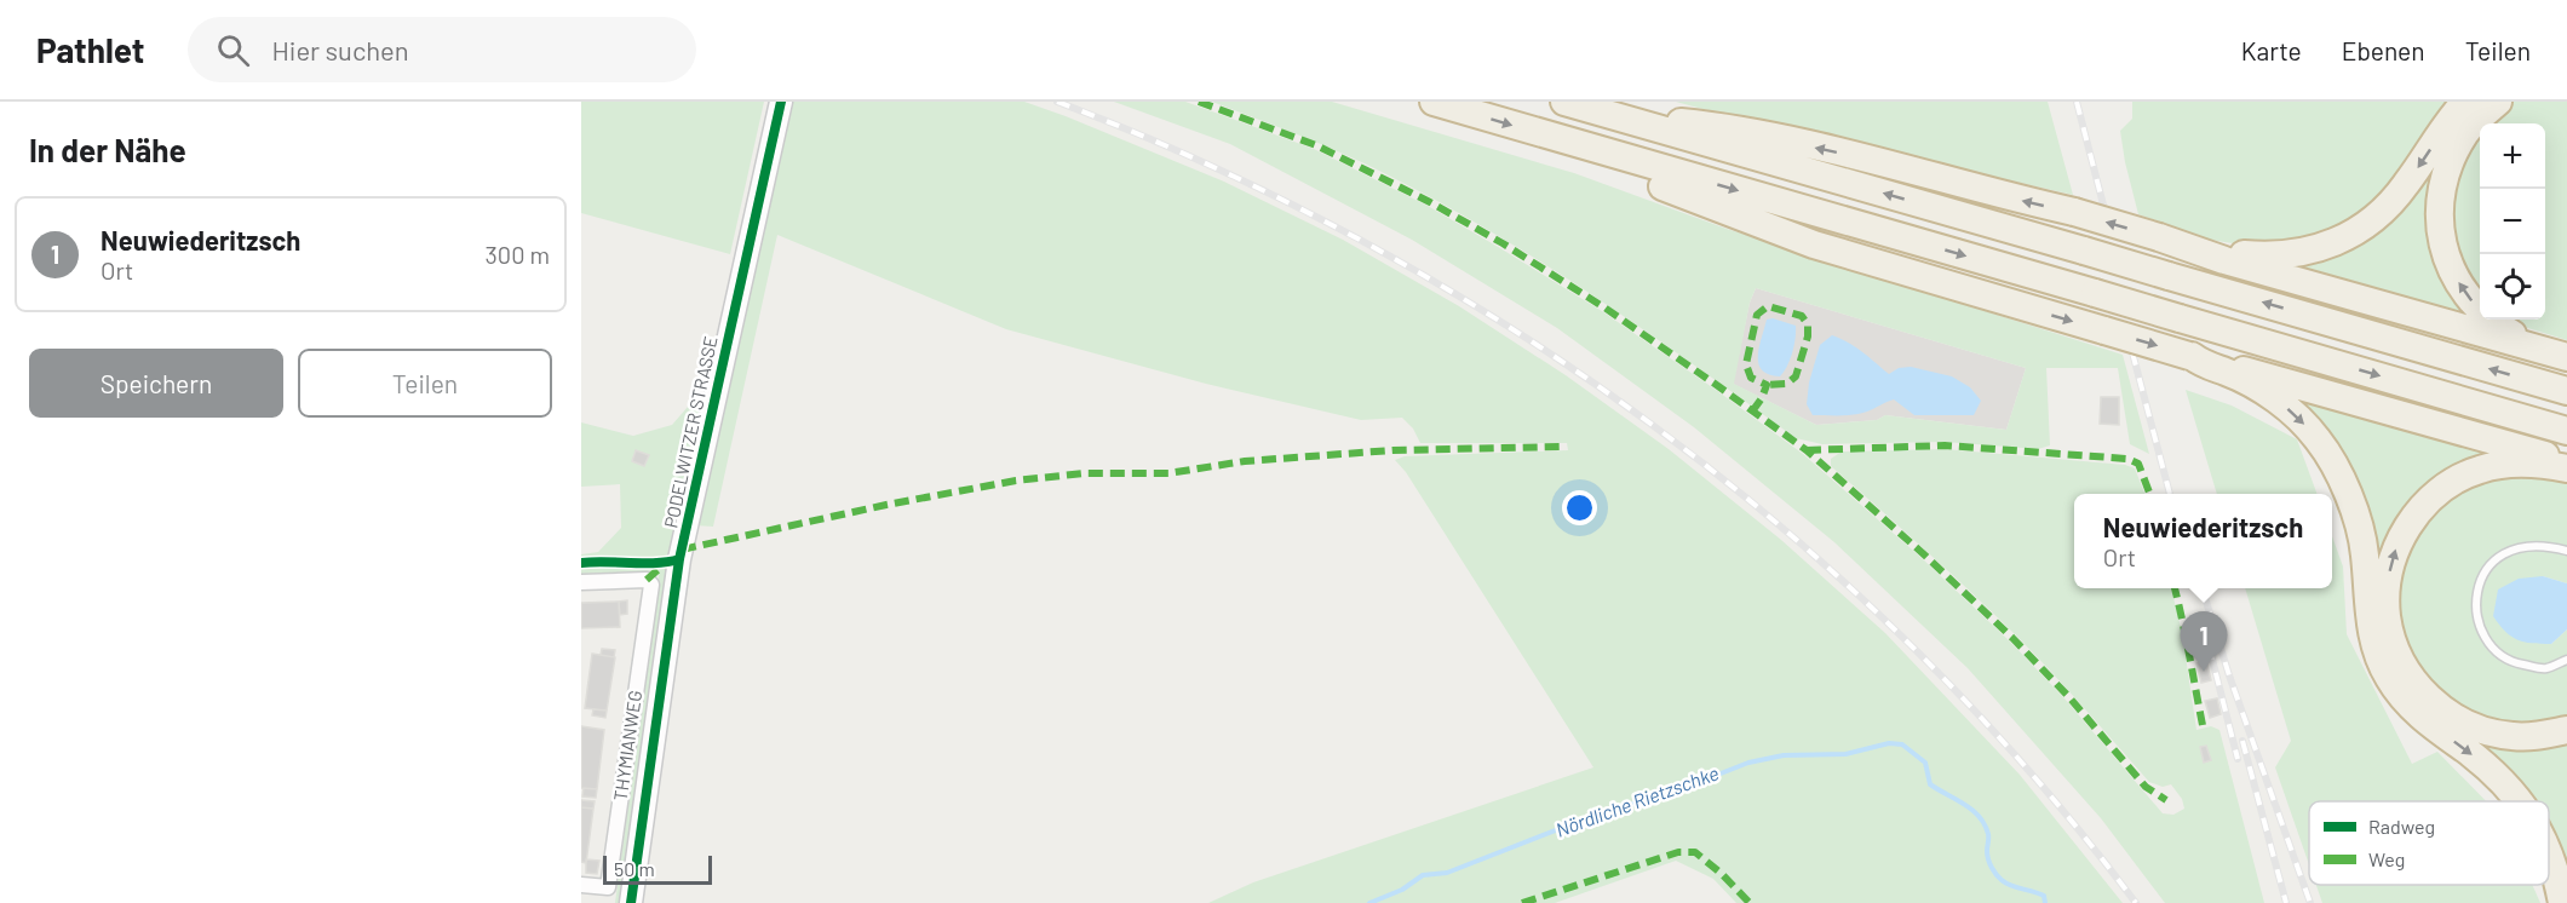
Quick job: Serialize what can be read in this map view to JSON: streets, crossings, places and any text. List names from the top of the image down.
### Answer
{
  "streets": {
    "street": ["PODELWITZER STRASSE", "THYMIANWEG"]
  },
  "water": ["Nördliche Rietzschke"],
  "legend": ["Radweg", "Weg"],
  "scale_bar": "50 m",
  "page": {
    "header": "Pathlet",
    "search": "Hier suchen",
    "nav": ["Karte", "Ebenen", "Teilen"],
    "heading": "In der Nähe",
    "map_buttons": ["+", "−"],
    "list": [
      {
        "mark": "1",
        "name": "Neuwiederitzsch",
        "note": "Ort",
        "value": "300 m"
      }
    ],
    "buttons": ["Speichern", "Teilen"],
    "popup": ["Neuwiederitzsch", "Ort"],
    "pins": "1",
    "scale": "50 m"
  }
}
